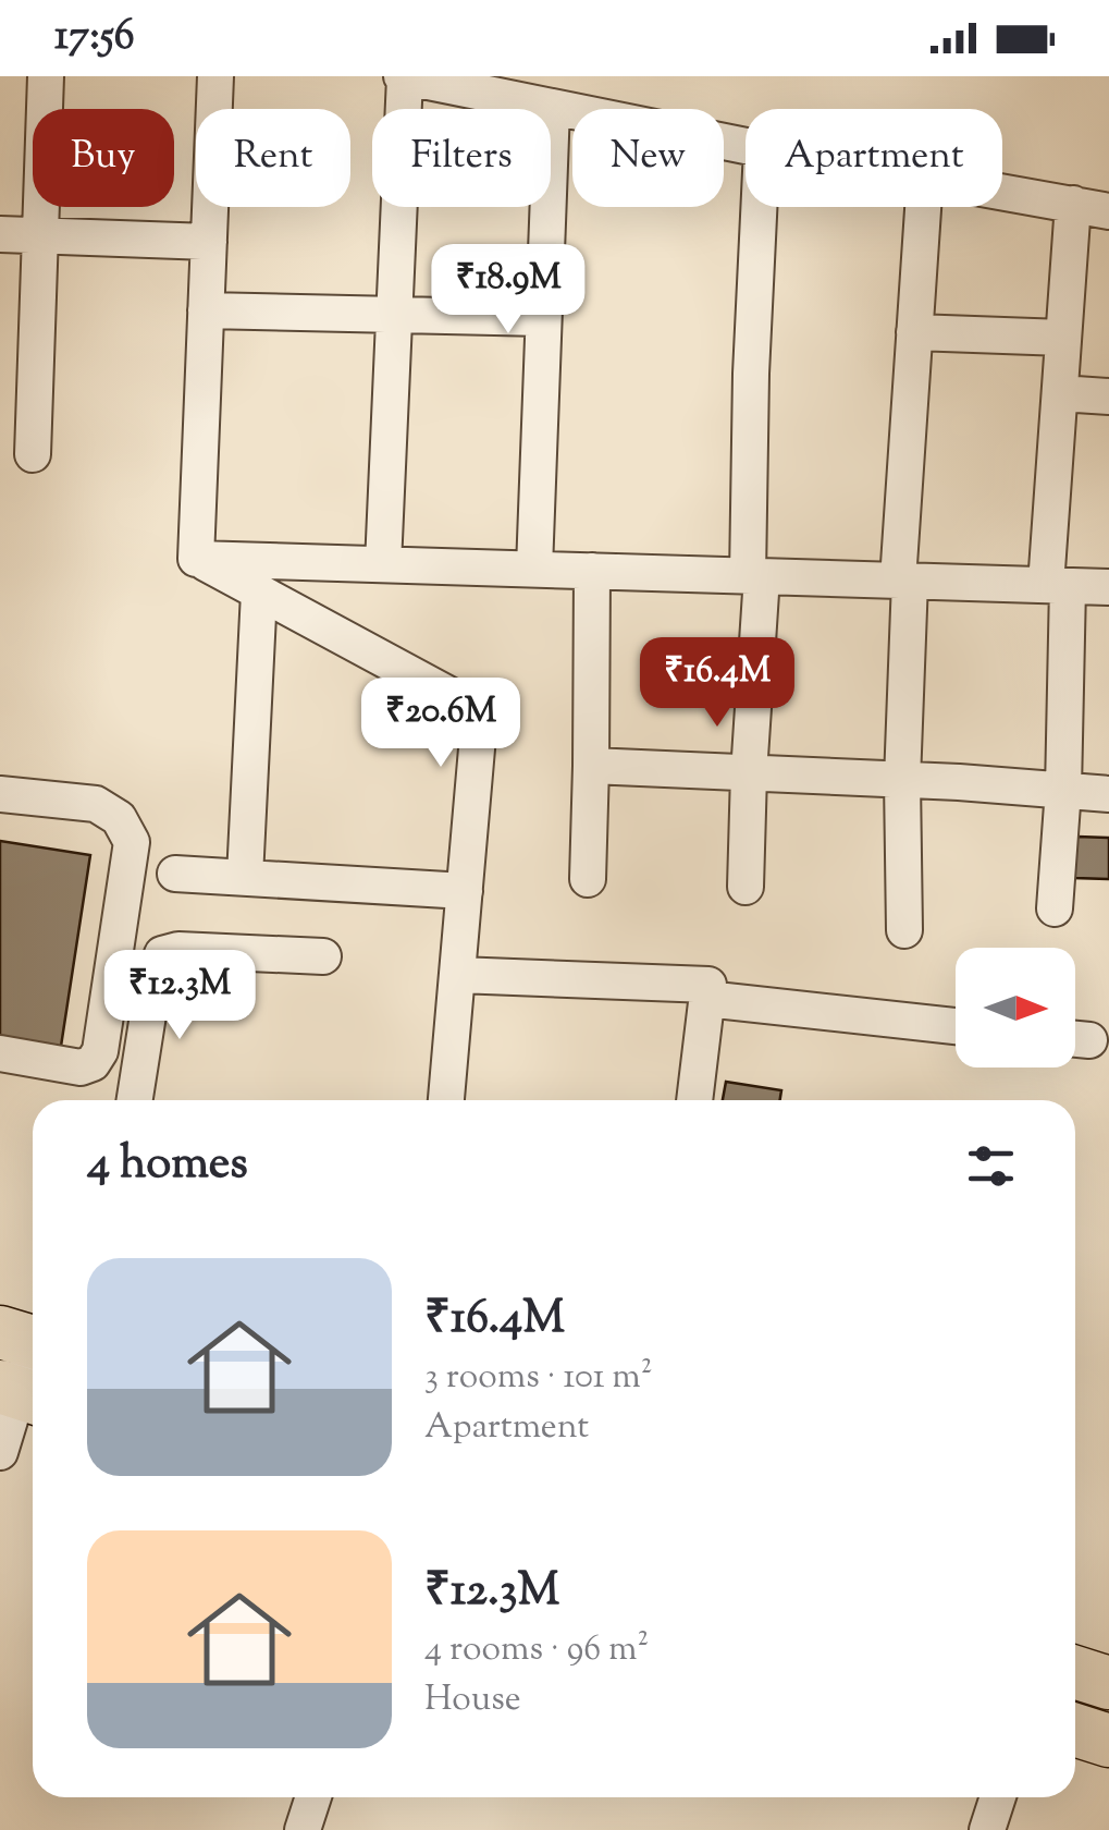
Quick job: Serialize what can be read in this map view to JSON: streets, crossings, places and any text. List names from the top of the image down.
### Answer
{
  "north": "right",
  "page": {
    "status": "17:56",
    "chip": [
      "Buy",
      "Rent",
      "Filters",
      "New",
      "Apartment"
    ],
    "price": [
      "₹18.9M",
      "₹16.4M",
      "₹20.6M",
      "₹12.3M"
    ],
    "heading": "4 homes",
    "list": [
      {
        "name": "₹16.4M",
        "note": "3 rooms · 101 m² · Apartment"
      },
      {
        "name": "₹12.3M",
        "note": "4 rooms · 96 m² · House"
      }
    ]
  }
}
